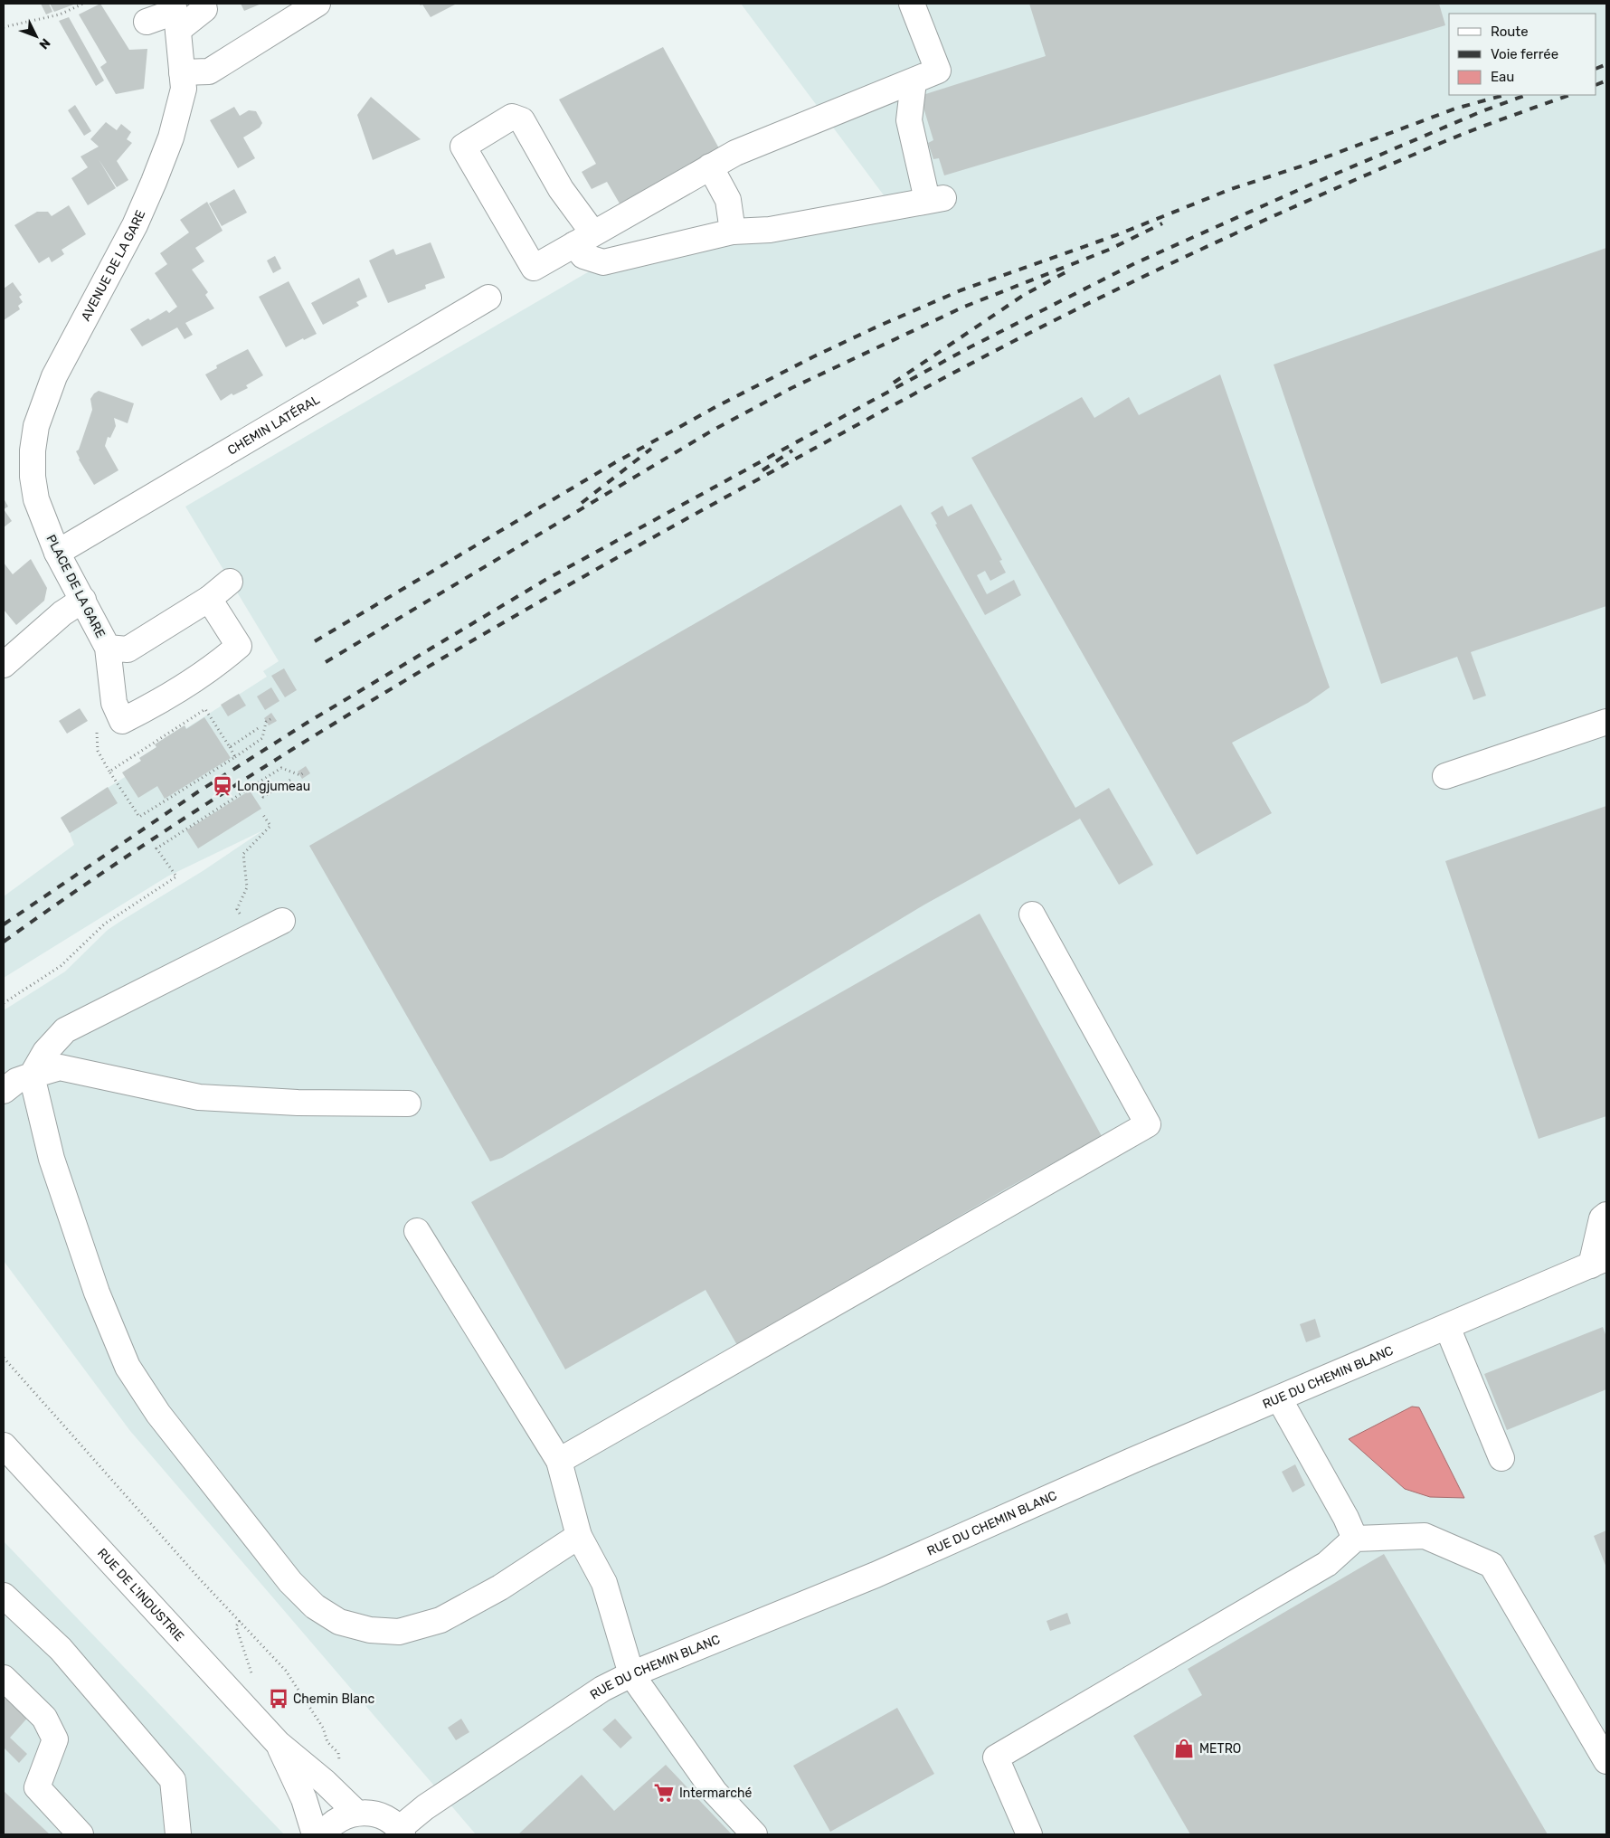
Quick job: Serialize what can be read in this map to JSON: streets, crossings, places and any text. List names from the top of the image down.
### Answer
{
  "streets": {
    "street": [
      "AVENUE DE LA GARE",
      "CHEMIN LATÉRAL",
      "PLACE DE LA GARE",
      "RUE DU CHEMIN BLANC",
      "RUE DE L'INDUSTRIE"
    ]
  },
  "crossings": [
    ["AVENUE DE LA GARE", "PLACE DE LA GARE"],
    ["CHEMIN LATÉRAL", "PLACE DE LA GARE"]
  ],
  "places": {
    "station": ["Longjumeau"],
    "bus stop": ["Chemin Blanc"],
    "shop": ["METRO"],
    "supermarket": ["Intermarché"]
  },
  "legend": ["Route", "Voie ferrée", "Eau"],
  "north": "bottom right"
}
